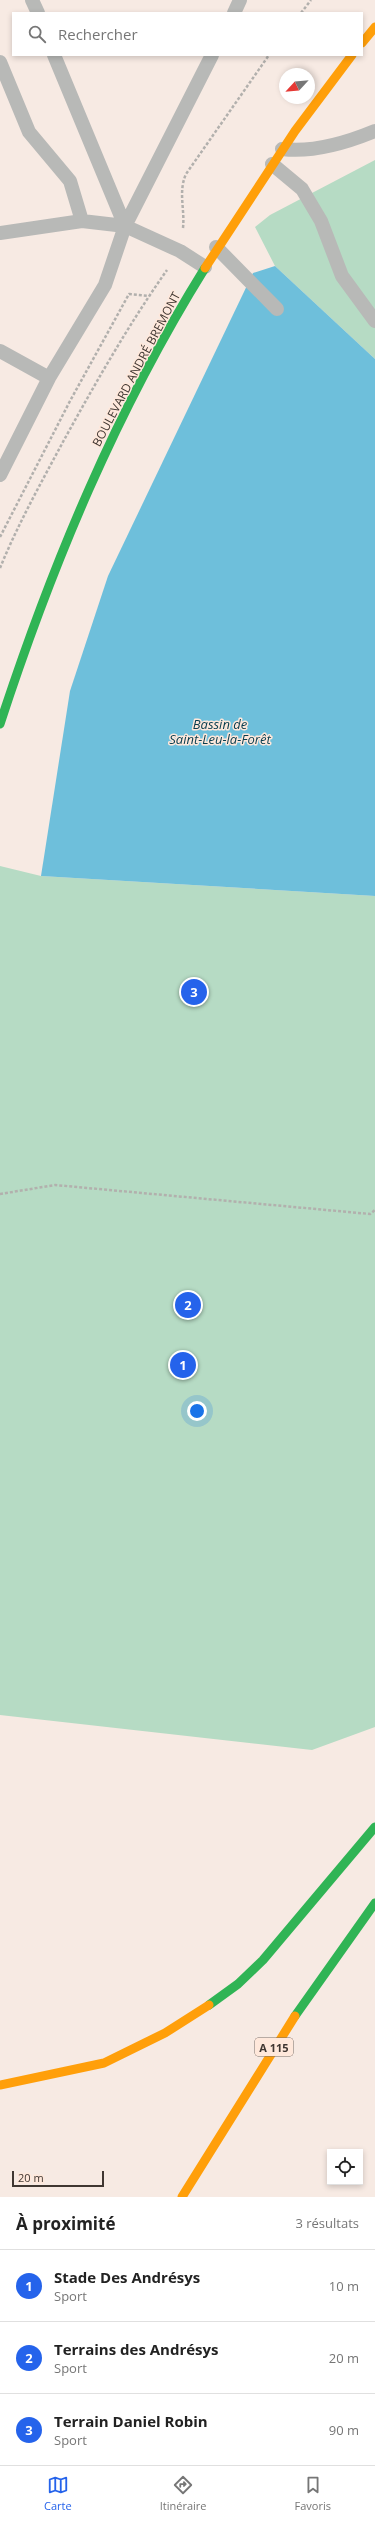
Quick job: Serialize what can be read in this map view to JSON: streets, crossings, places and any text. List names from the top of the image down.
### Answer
{
  "streets": {
    "main road": ["BOULEVARD ANDRÉ BREMONT", "A 115"]
  },
  "water": ["Bassin de Saint-Leu-la-Forêt"],
  "scale_bar": "20 m",
  "north": "bottom left",
  "page": {
    "search": "Rechercher",
    "pins": ["3", "2", "1"],
    "scale": "20 m",
    "heading": ["À proximité", "3 résultats"],
    "list": [
      {
        "mark": "1",
        "name": "Stade Des Andrésys",
        "note": "Sport",
        "value": "10 m"
      },
      {
        "mark": "2",
        "name": "Terrains des Andrésys",
        "note": "Sport",
        "value": "20 m"
      },
      {
        "mark": "3",
        "name": "Terrain Daniel Robin",
        "note": "Sport",
        "value": "90 m"
      }
    ],
    "nav": ["Carte", "Itinéraire", "Favoris"]
  }
}
